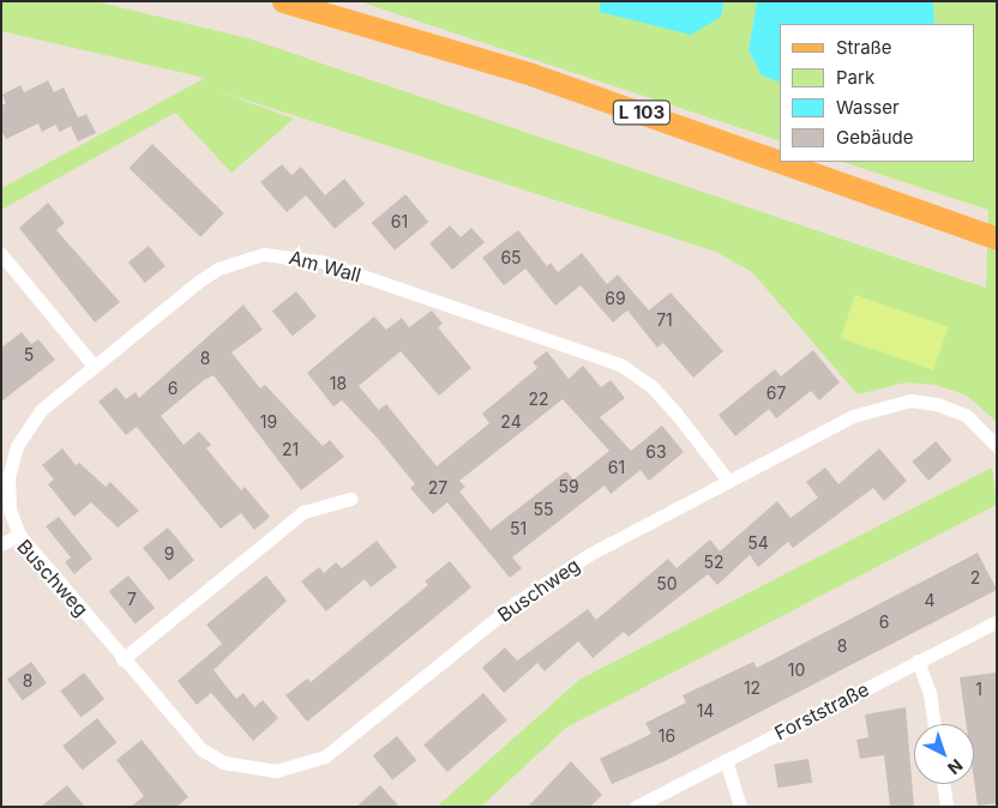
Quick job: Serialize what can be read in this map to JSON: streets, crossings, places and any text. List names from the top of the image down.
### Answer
{
  "streets": {
    "main road": ["L 103"],
    "street": ["Am Wall", "Buschweg", "Forststraße"]
  },
  "crossings": [
    ["Am Wall", "Buschweg"]
  ],
  "house_numbers": [
    "61",
    "65",
    "69",
    "71",
    "5",
    "8",
    "18",
    "6",
    "67",
    "22",
    "19",
    "24",
    "21",
    "63",
    "61",
    "59",
    "27",
    "55",
    "51",
    "54",
    "9",
    "52",
    "2",
    "50",
    "7",
    "4",
    "6",
    "8",
    "10",
    "8",
    "12",
    "1",
    "14",
    "16"
  ],
  "legend": [
    "Straße",
    "Park",
    "Wasser",
    "Gebäude"
  ],
  "north": "bottom right"
}
